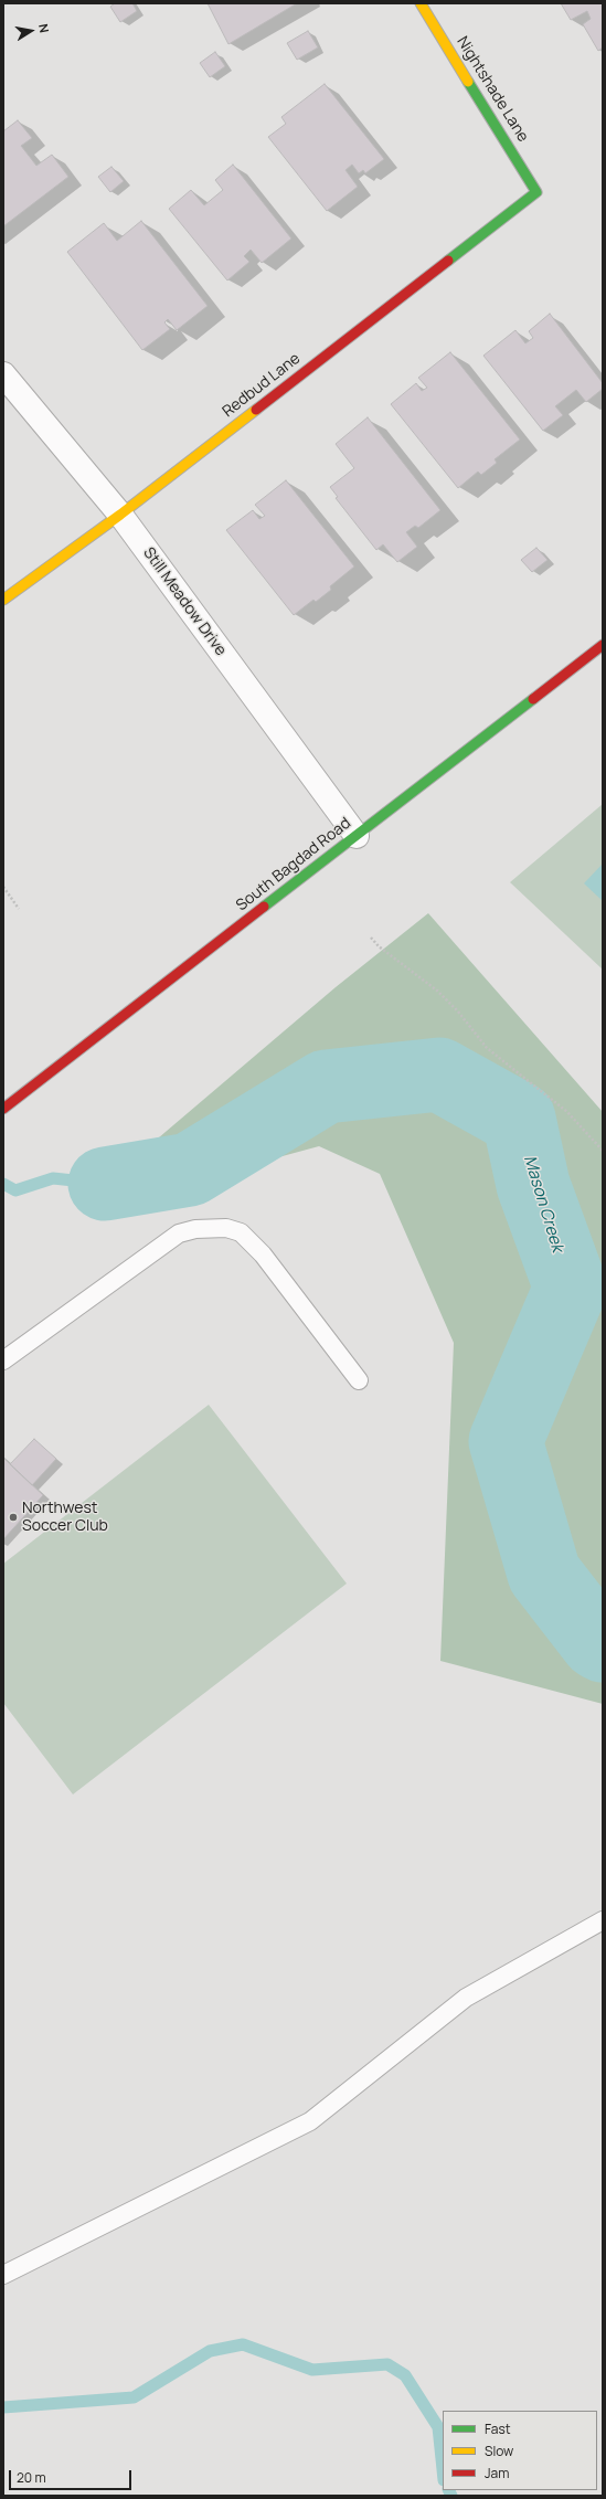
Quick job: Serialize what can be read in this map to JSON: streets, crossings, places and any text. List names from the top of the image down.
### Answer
{
  "streets": {
    "street": [
      "Nightshade Lane",
      "Redbud Lane",
      "Still Meadow Drive",
      "South Bagdad Road"
    ]
  },
  "crossings": [
    ["Nightshade Lane", "Redbud Lane"],
    ["Redbud Lane", "Still Meadow Drive"],
    ["Still Meadow Drive", "South Bagdad Road"]
  ],
  "water": ["Mason Creek"],
  "places": ["Northwest Soccer Club"],
  "legend": ["Fast", "Slow", "Jam"],
  "scale_bar": "20 m",
  "north": "right"
}
